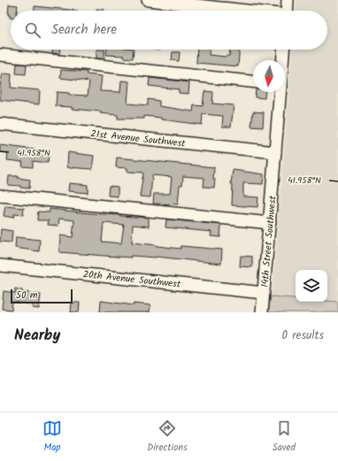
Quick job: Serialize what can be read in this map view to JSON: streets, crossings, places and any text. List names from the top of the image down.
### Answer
{
  "streets": {
    "street": ["21st Avenue Southwest", "14th Street Southwest", "20th Avenue Southwest"]
  },
  "crossings": [
    ["21st Avenue Southwest", "14th Street Southwest"],
    ["14th Street Southwest", "20th Avenue Southwest"]
  ],
  "scale_bar": "50 m",
  "north": "bottom",
  "page": {
    "search": "Search here",
    "scale": "50 m",
    "heading": ["Nearby", "0 results"],
    "nav": ["Map", "Directions", "Saved"]
  },
  "coordinates": ["41.958°N"]
}
